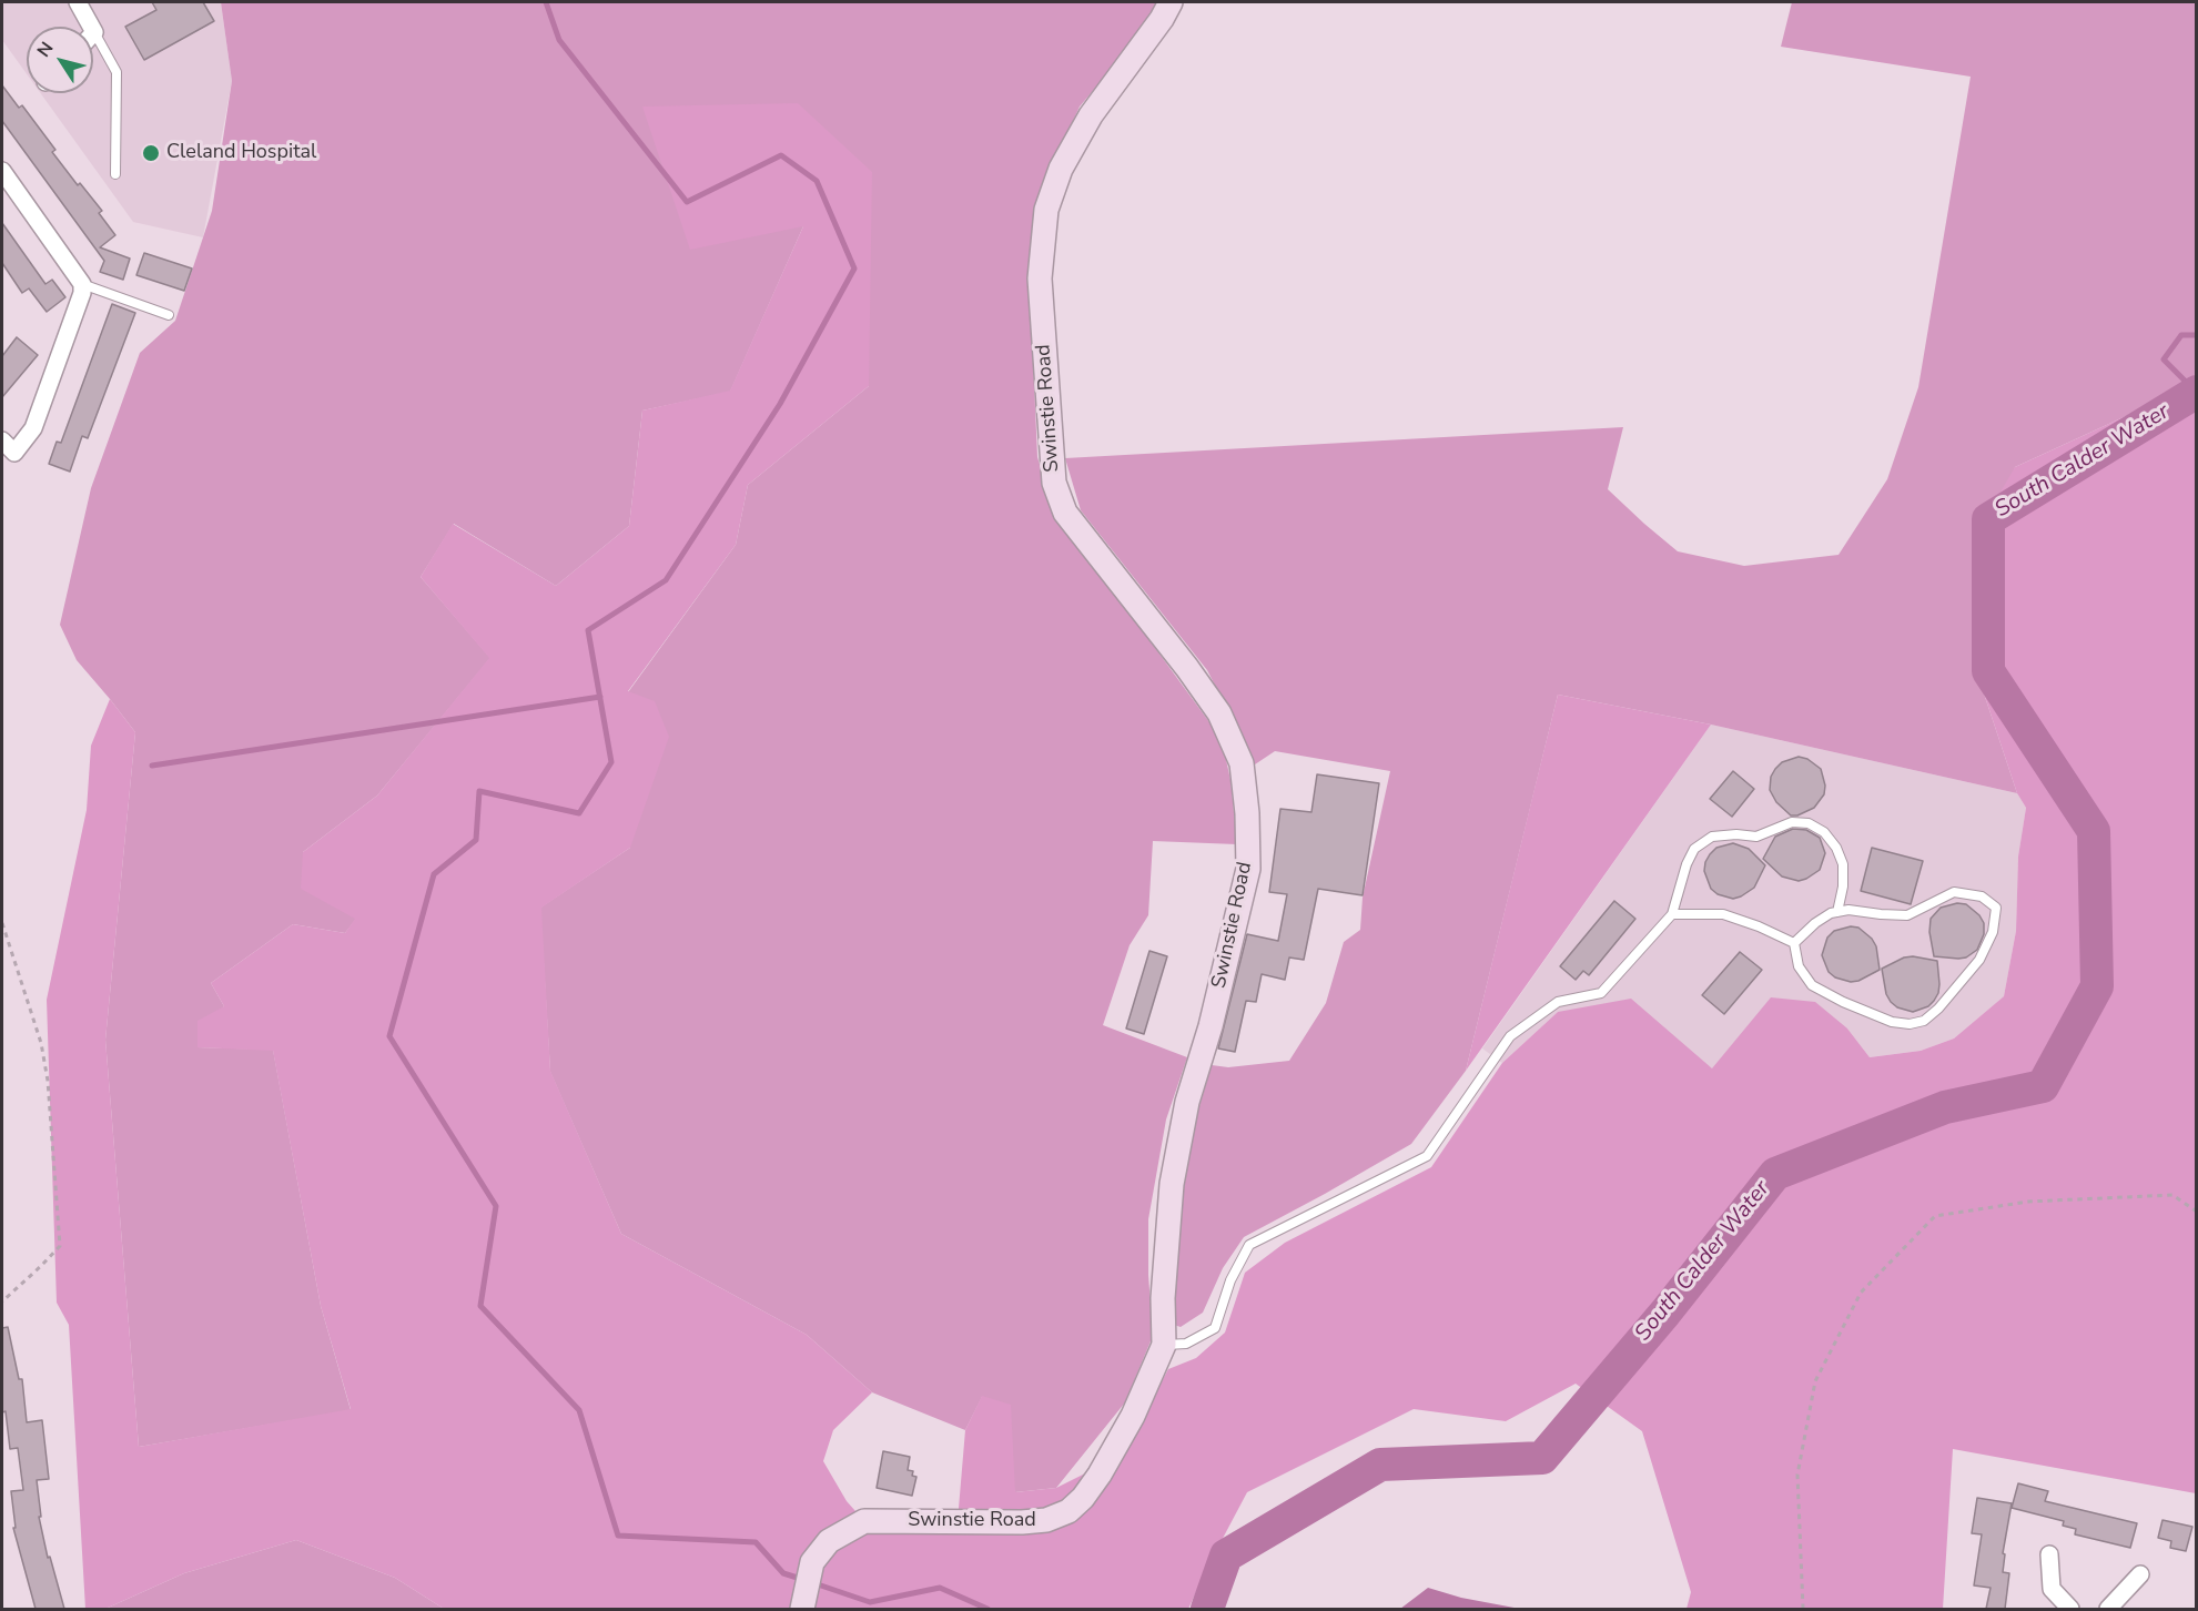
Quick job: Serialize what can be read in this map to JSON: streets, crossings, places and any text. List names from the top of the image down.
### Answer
{
  "streets": {
    "street": ["Swinstie Road"]
  },
  "water": ["South Calder Water"],
  "places": ["Cleland Hospital"],
  "north": "top left"
}
